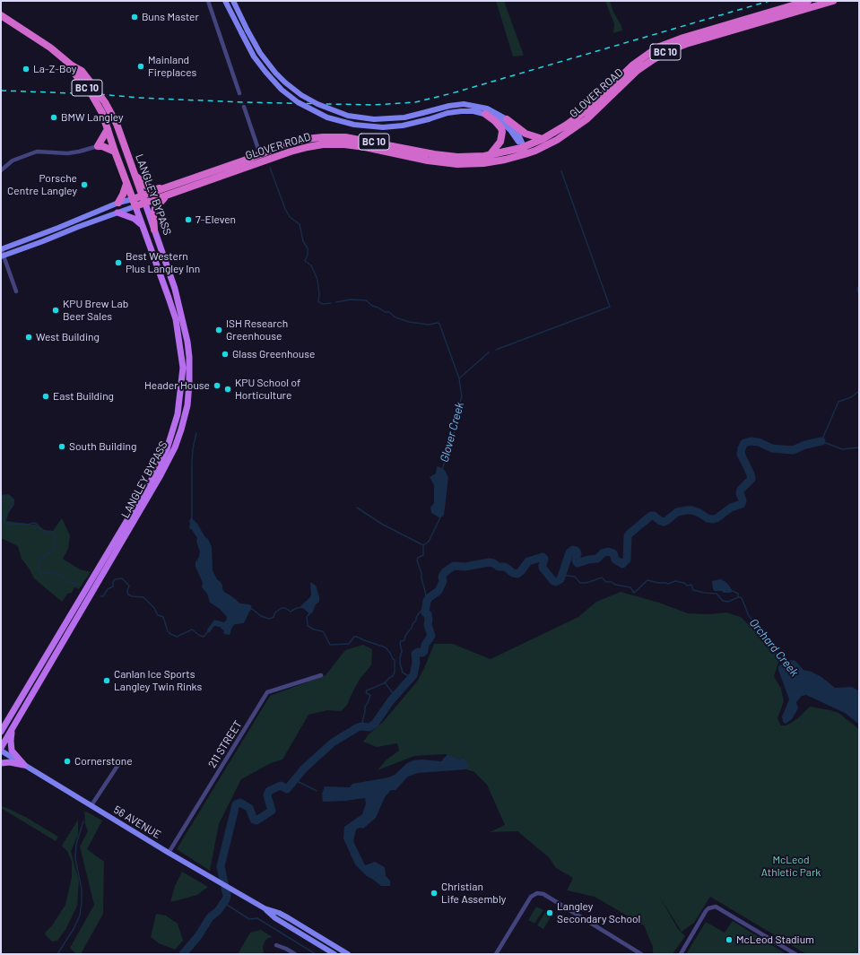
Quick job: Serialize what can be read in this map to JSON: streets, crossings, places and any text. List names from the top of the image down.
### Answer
{
  "streets": {
    "highway": ["BC 10", "GLOVER ROAD", "LANGLEY BYPASS"],
    "main road": ["56 AVENUE"],
    "street": ["211 STREET"]
  },
  "crossings": [
    ["GLOVER ROAD", "LANGLEY BYPASS"],
    ["LANGLEY BYPASS", "56 AVENUE"],
    ["211 STREET", "56 AVENUE"]
  ],
  "water": ["Glover Creek", "Orchard Creek"],
  "parks": ["McLeod Athletic Park"],
  "places": [
    "Buns Master",
    "Mainland Fireplaces",
    "La-Z-Boy",
    "BMW Langley",
    "Porsche Centre Langley",
    "7-Eleven",
    "Best Western Plus Langley Inn",
    "KPU Brew Lab Beer Sales",
    "ISH Research Greenhouse",
    "West Building",
    "Glass Greenhouse",
    "Header House",
    "KPU School of Horticulture",
    "East Building",
    "South Building",
    "Canlan Ice Sports Langley Twin Rinks",
    "Cornerstone",
    "Christian Life Assembly",
    "Langley Secondary School",
    "McLeod Stadium"
  ]
}
